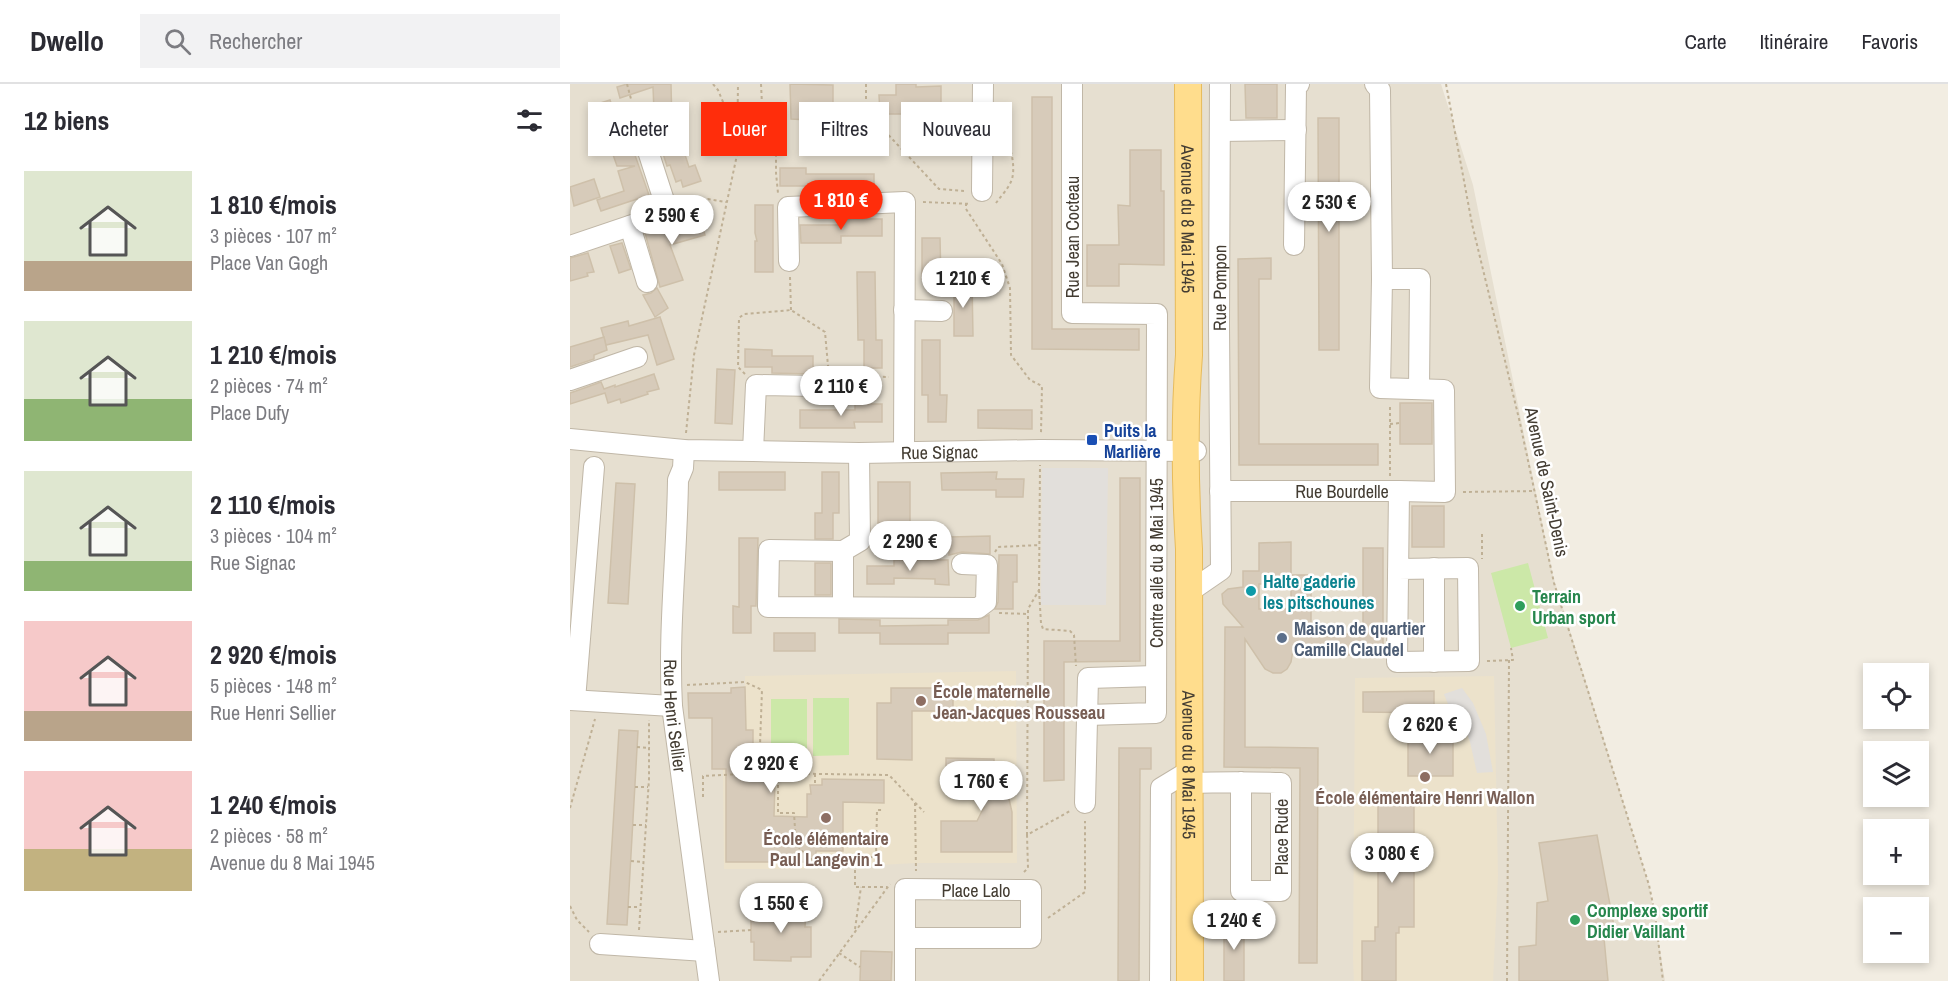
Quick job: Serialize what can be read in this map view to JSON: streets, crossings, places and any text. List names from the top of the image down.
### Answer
{
  "streets": {
    "main road": ["Avenue du 8 Mai 1945"],
    "street": [
      "Rue Jean Cocteau",
      "Rue Pompon",
      "Rue Signac",
      "Rue Bourdelle",
      "Contre allé du 8 Mai 1945",
      "Rue Henri Sellier",
      "Place Rude",
      "Place Lalo"
    ],
    "path": ["Avenue de Saint-Denis"]
  },
  "crossings": [
    ["Avenue du 8 Mai 1945", "Rue Pompon"],
    ["Avenue du 8 Mai 1945", "Rue Signac"],
    ["Avenue du 8 Mai 1945", "Place Rude"],
    ["Rue Jean Cocteau", "Rue Signac"],
    ["Rue Jean Cocteau", "Contre allé du 8 Mai 1945"],
    ["Rue Pompon", "Rue Bourdelle"],
    ["Rue Signac", "Contre allé du 8 Mai 1945"],
    ["Rue Signac", "Rue Henri Sellier"]
  ],
  "places": {
    "transit": ["Puits la Marlière"],
    "other": [
      "Halte gaderie les pitschounes",
      "Terrain Urban sport",
      "Maison de quartier Camille Claudel",
      "École maternelle Jean-Jacques Rousseau",
      "École élémentaire Henri Wallon",
      "École élémentaire Paul Langevin 1",
      "Complexe sportif Didier Vaillant"
    ]
  },
  "page": {
    "header": "Dwello",
    "search": "Rechercher",
    "nav": ["Carte", "Itinéraire", "Favoris"],
    "heading": "12 biens",
    "chip": [
      "Acheter",
      "Louer",
      "Filtres",
      "Nouveau"
    ],
    "list": [
      {
        "name": "1 810 €/mois",
        "note": "3 pièces · 107 m² · Place Van Gogh"
      },
      {
        "name": "1 210 €/mois",
        "note": "2 pièces · 74 m² · Place Dufy"
      },
      {
        "name": "2 110 €/mois",
        "note": "3 pièces · 104 m² · Rue Signac"
      },
      {
        "name": "2 920 €/mois",
        "note": "5 pièces · 148 m² · Rue Henri Sellier"
      },
      {
        "name": "1 240 €/mois",
        "note": "2 pièces · 58 m² · Avenue du 8 Mai 1945"
      }
    ],
    "price": [
      "1 810 €",
      "2 530 €",
      "2 590 €",
      "1 210 €",
      "2 110 €",
      "2 290 €",
      "2 620 €",
      "2 920 €",
      "1 760 €",
      "3 080 €",
      "1 550 €",
      "1 240 €"
    ],
    "map_buttons": ["+", "−"]
  }
}
